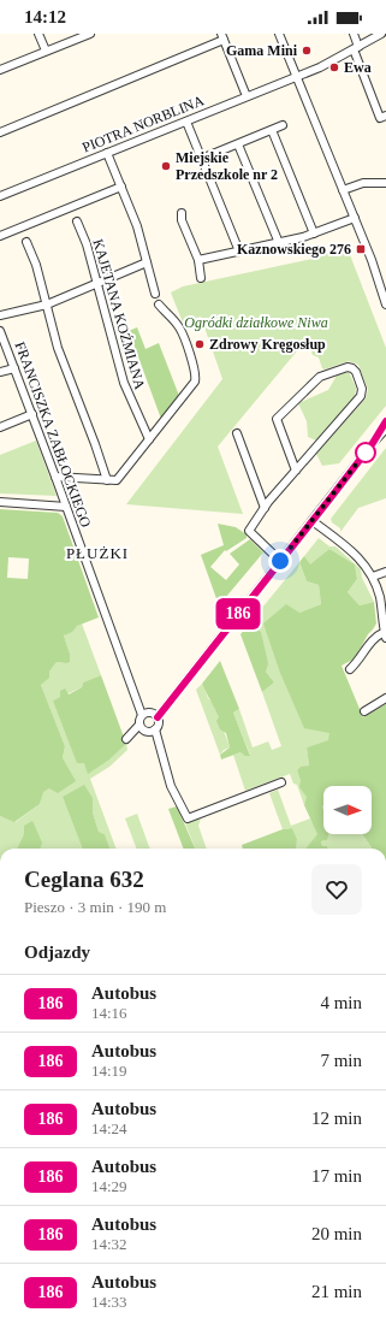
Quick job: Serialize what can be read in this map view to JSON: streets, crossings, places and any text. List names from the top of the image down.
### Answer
{
  "streets": {
    "street": ["PIOTRA NORBLINA", "KAJETANA KOŹMIANA", "FRANCISZKA ZABŁOCKIEGO"]
  },
  "districts": ["PŁUŻKI"],
  "parks": ["Ogródki działkowe Niwa"],
  "places": {
    "other": [
      "Gama Mini",
      "Ewa",
      "Miejskie Przedszkole nr 2",
      "Zdrowy Kręgosłup"
    ],
    "transit": ["Kaznowskiego 276"]
  },
  "lines": ["bus line 186"],
  "north": "right",
  "page": {
    "status": "14:12",
    "on_map": "186",
    "heading": [
      ["Ceglana 632", "Pieszo · 3 min · 190 m"],
      "Odjazdy"
    ],
    "list": [
      {
        "mark": "186",
        "name": "Autobus",
        "note": "14:16",
        "value": "4 min"
      },
      {
        "mark": "186",
        "name": "Autobus",
        "note": "14:19",
        "value": "7 min"
      },
      {
        "mark": "186",
        "name": "Autobus",
        "note": "14:24",
        "value": "12 min"
      },
      {
        "mark": "186",
        "name": "Autobus",
        "note": "14:29",
        "value": "17 min"
      },
      {
        "mark": "186",
        "name": "Autobus",
        "note": "14:32",
        "value": "20 min"
      },
      {
        "mark": "186",
        "name": "Autobus",
        "note": "14:33",
        "value": "21 min"
      }
    ]
  }
}
